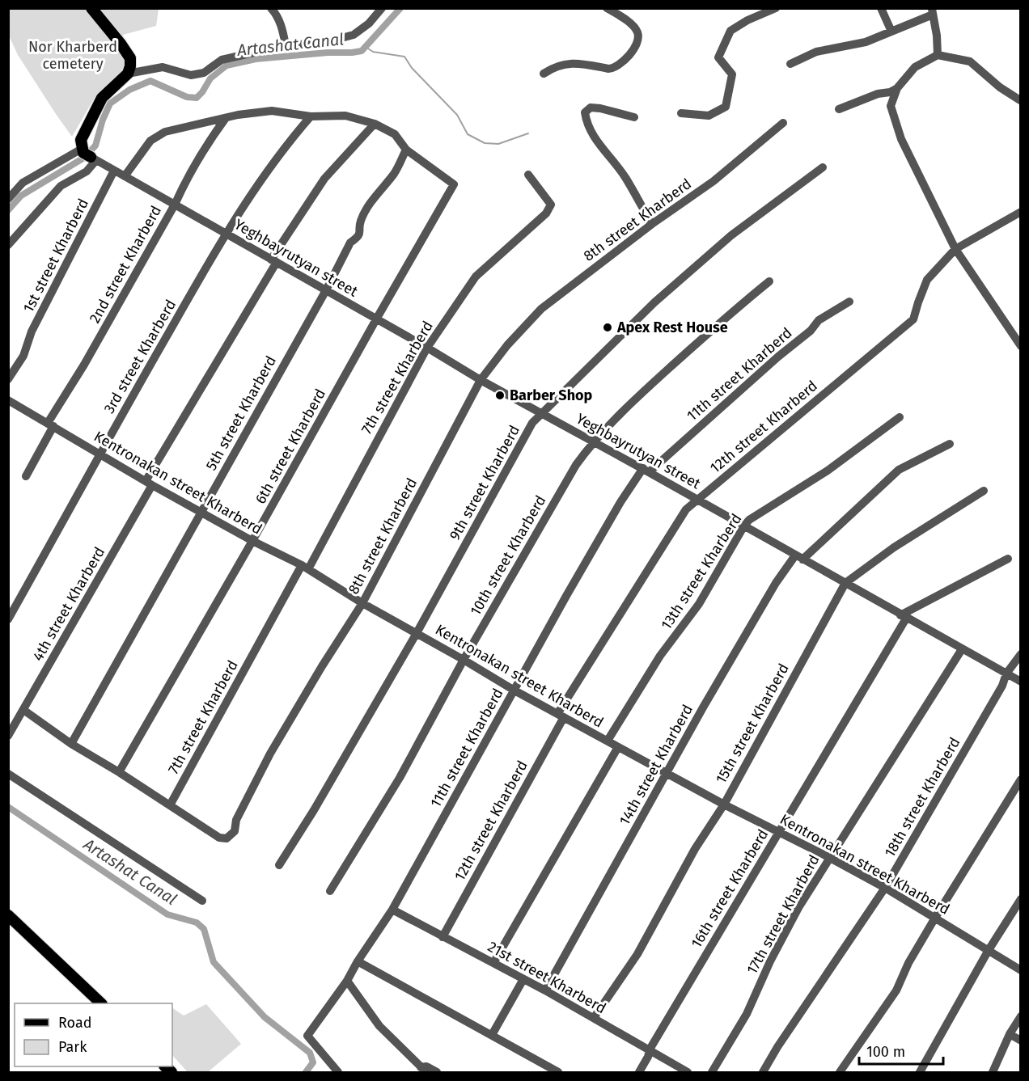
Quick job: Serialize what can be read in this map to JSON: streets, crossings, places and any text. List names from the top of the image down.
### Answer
{
  "streets": {
    "street": [
      "8th street Kharberd",
      "1st street Kharberd",
      "Yeghbayrutyan street",
      "2nd street Kharberd",
      "3rd street Kharberd",
      "11th street Kharberd",
      "7th street Kharberd",
      "5th street Kharberd",
      "12th street Kharberd",
      "6th street Kharberd",
      "Kentronakan street Kharberd",
      "9th street Kharberd",
      "10th street Kharberd",
      "13th street Kharberd",
      "4th street Kharberd",
      "15th street Kharberd",
      "14th street Kharberd",
      "18th street Kharberd",
      "16th street Kharberd",
      "17th street Kharberd",
      "21st street Kharberd"
    ]
  },
  "crossings": [
    ["8th street Kharberd", "Yeghbayrutyan street"],
    ["8th street Kharberd", "7th street Kharberd"],
    ["8th street Kharberd", "5th street Kharberd"],
    ["8th street Kharberd", "6th street Kharberd"],
    ["8th street Kharberd", "Kentronakan street Kharberd"],
    ["8th street Kharberd", "4th street Kharberd"],
    ["1st street Kharberd", "Yeghbayrutyan street"],
    ["Yeghbayrutyan street", "2nd street Kharberd"],
    ["Yeghbayrutyan street", "3rd street Kharberd"],
    ["Yeghbayrutyan street", "11th street Kharberd"],
    ["Yeghbayrutyan street", "7th street Kharberd"],
    ["Yeghbayrutyan street", "5th street Kharberd"],
    ["Yeghbayrutyan street", "12th street Kharberd"],
    ["Yeghbayrutyan street", "6th street Kharberd"],
    ["Yeghbayrutyan street", "9th street Kharberd"],
    ["Yeghbayrutyan street", "10th street Kharberd"],
    ["Yeghbayrutyan street", "13th street Kharberd"],
    ["Yeghbayrutyan street", "4th street Kharberd"],
    ["Yeghbayrutyan street", "15th street Kharberd"],
    ["Yeghbayrutyan street", "14th street Kharberd"],
    ["Yeghbayrutyan street", "18th street Kharberd"],
    ["Yeghbayrutyan street", "16th street Kharberd"],
    ["Yeghbayrutyan street", "17th street Kharberd"],
    ["2nd street Kharberd", "Kentronakan street Kharberd"],
    ["3rd street Kharberd", "Kentronakan street Kharberd"],
    ["11th street Kharberd", "Kentronakan street Kharberd"],
    ["11th street Kharberd", "21st street Kharberd"],
    ["7th street Kharberd", "Kentronakan street Kharberd"],
    ["5th street Kharberd", "6th street Kharberd"],
    ["5th street Kharberd", "Kentronakan street Kharberd"],
    ["12th street Kharberd", "Kentronakan street Kharberd"],
    ["12th street Kharberd", "21st street Kharberd"],
    ["6th street Kharberd", "Kentronakan street Kharberd"],
    ["Kentronakan street Kharberd", "9th street Kharberd"],
    ["Kentronakan street Kharberd", "10th street Kharberd"],
    ["Kentronakan street Kharberd", "13th street Kharberd"],
    ["Kentronakan street Kharberd", "4th street Kharberd"],
    ["Kentronakan street Kharberd", "15th street Kharberd"],
    ["Kentronakan street Kharberd", "14th street Kharberd"],
    ["Kentronakan street Kharberd", "18th street Kharberd"],
    ["Kentronakan street Kharberd", "16th street Kharberd"],
    ["Kentronakan street Kharberd", "17th street Kharberd"],
    ["15th street Kharberd", "21st street Kharberd"],
    ["14th street Kharberd", "21st street Kharberd"],
    ["16th street Kharberd", "21st street Kharberd"]
  ],
  "water": ["Artashat Canal"],
  "parks": ["Nor Kharberd cemetery"],
  "places": ["Apex Rest House", "Barber Shop"],
  "legend": ["Road", "Park"],
  "scale_bar": "100 m"
}
